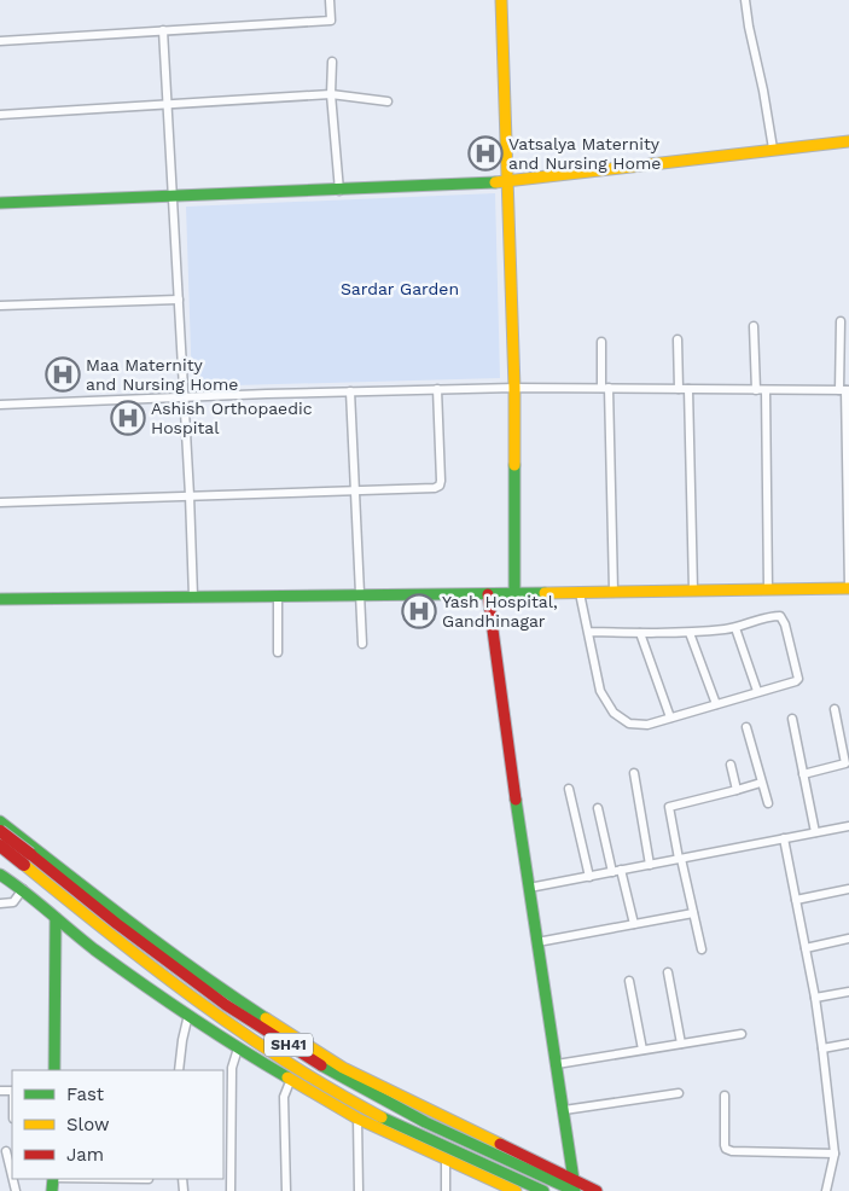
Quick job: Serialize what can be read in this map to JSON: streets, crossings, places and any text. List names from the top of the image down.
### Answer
{
  "streets": {
    "street": ["SH41"]
  },
  "parks": ["Sardar Garden"],
  "places": {
    "hospital": [
      "Vatsalya Maternity and Nursing Home",
      "Maa Maternity and Nursing Home",
      "Ashish Orthopaedic Hospital",
      "Yash Hospital, Gandhinagar"
    ]
  },
  "legend": ["Fast", "Slow", "Jam"]
}
